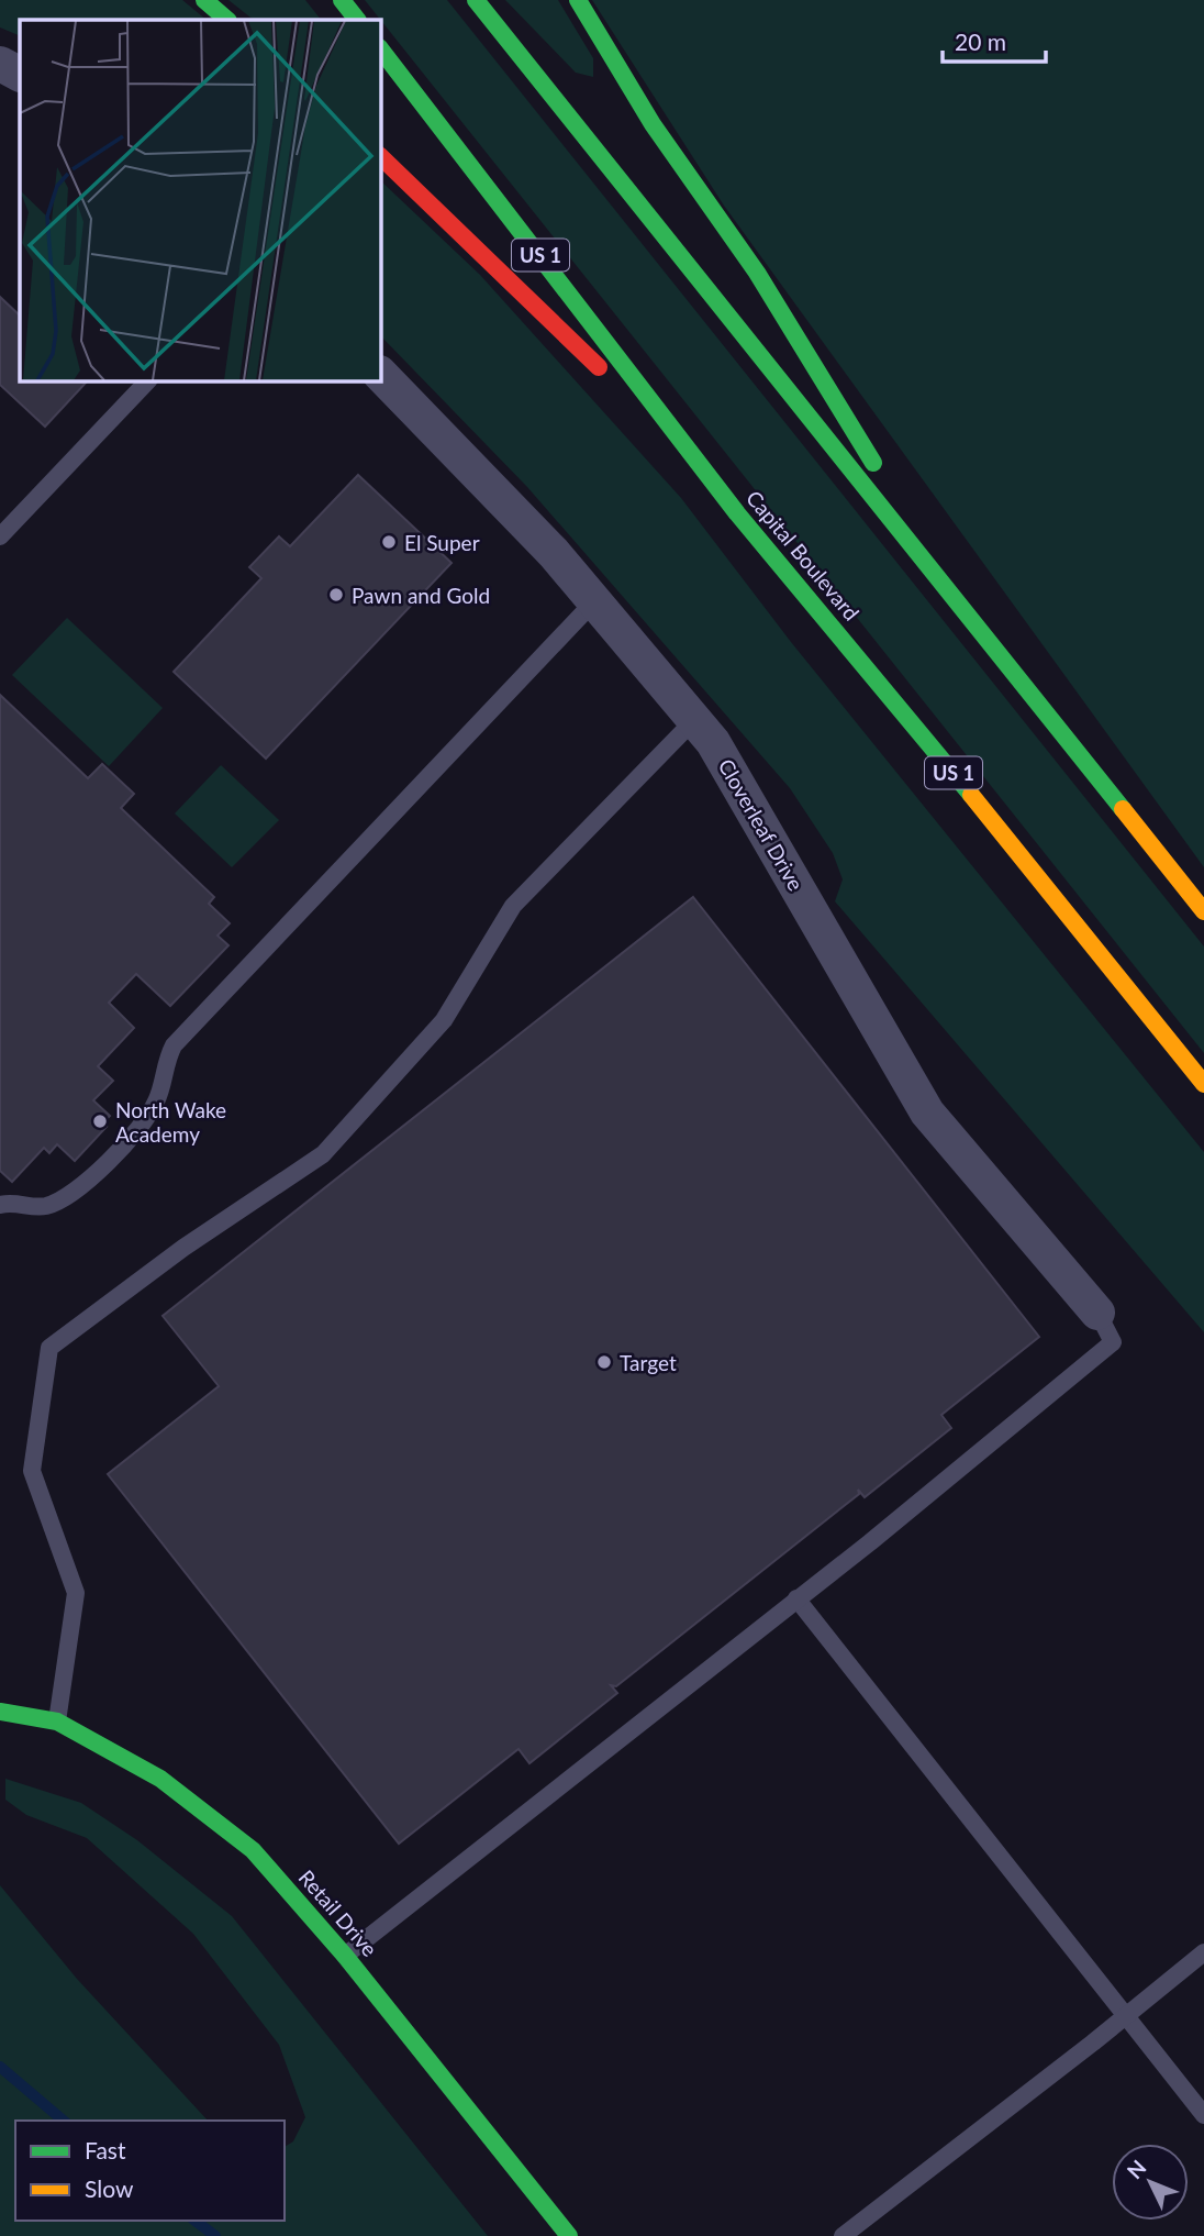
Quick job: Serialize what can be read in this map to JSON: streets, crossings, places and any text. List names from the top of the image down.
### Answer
{
  "streets": {
    "main road": ["US 1", "Capital Boulevard", "Retail Drive"],
    "street": ["Cloverleaf Drive"]
  },
  "places": [
    "El Super",
    "Pawn and Gold",
    "North Wake Academy",
    "Target"
  ],
  "legend": ["Fast", "Slow"],
  "scale_bar": "20 m",
  "north": "top left"
}
